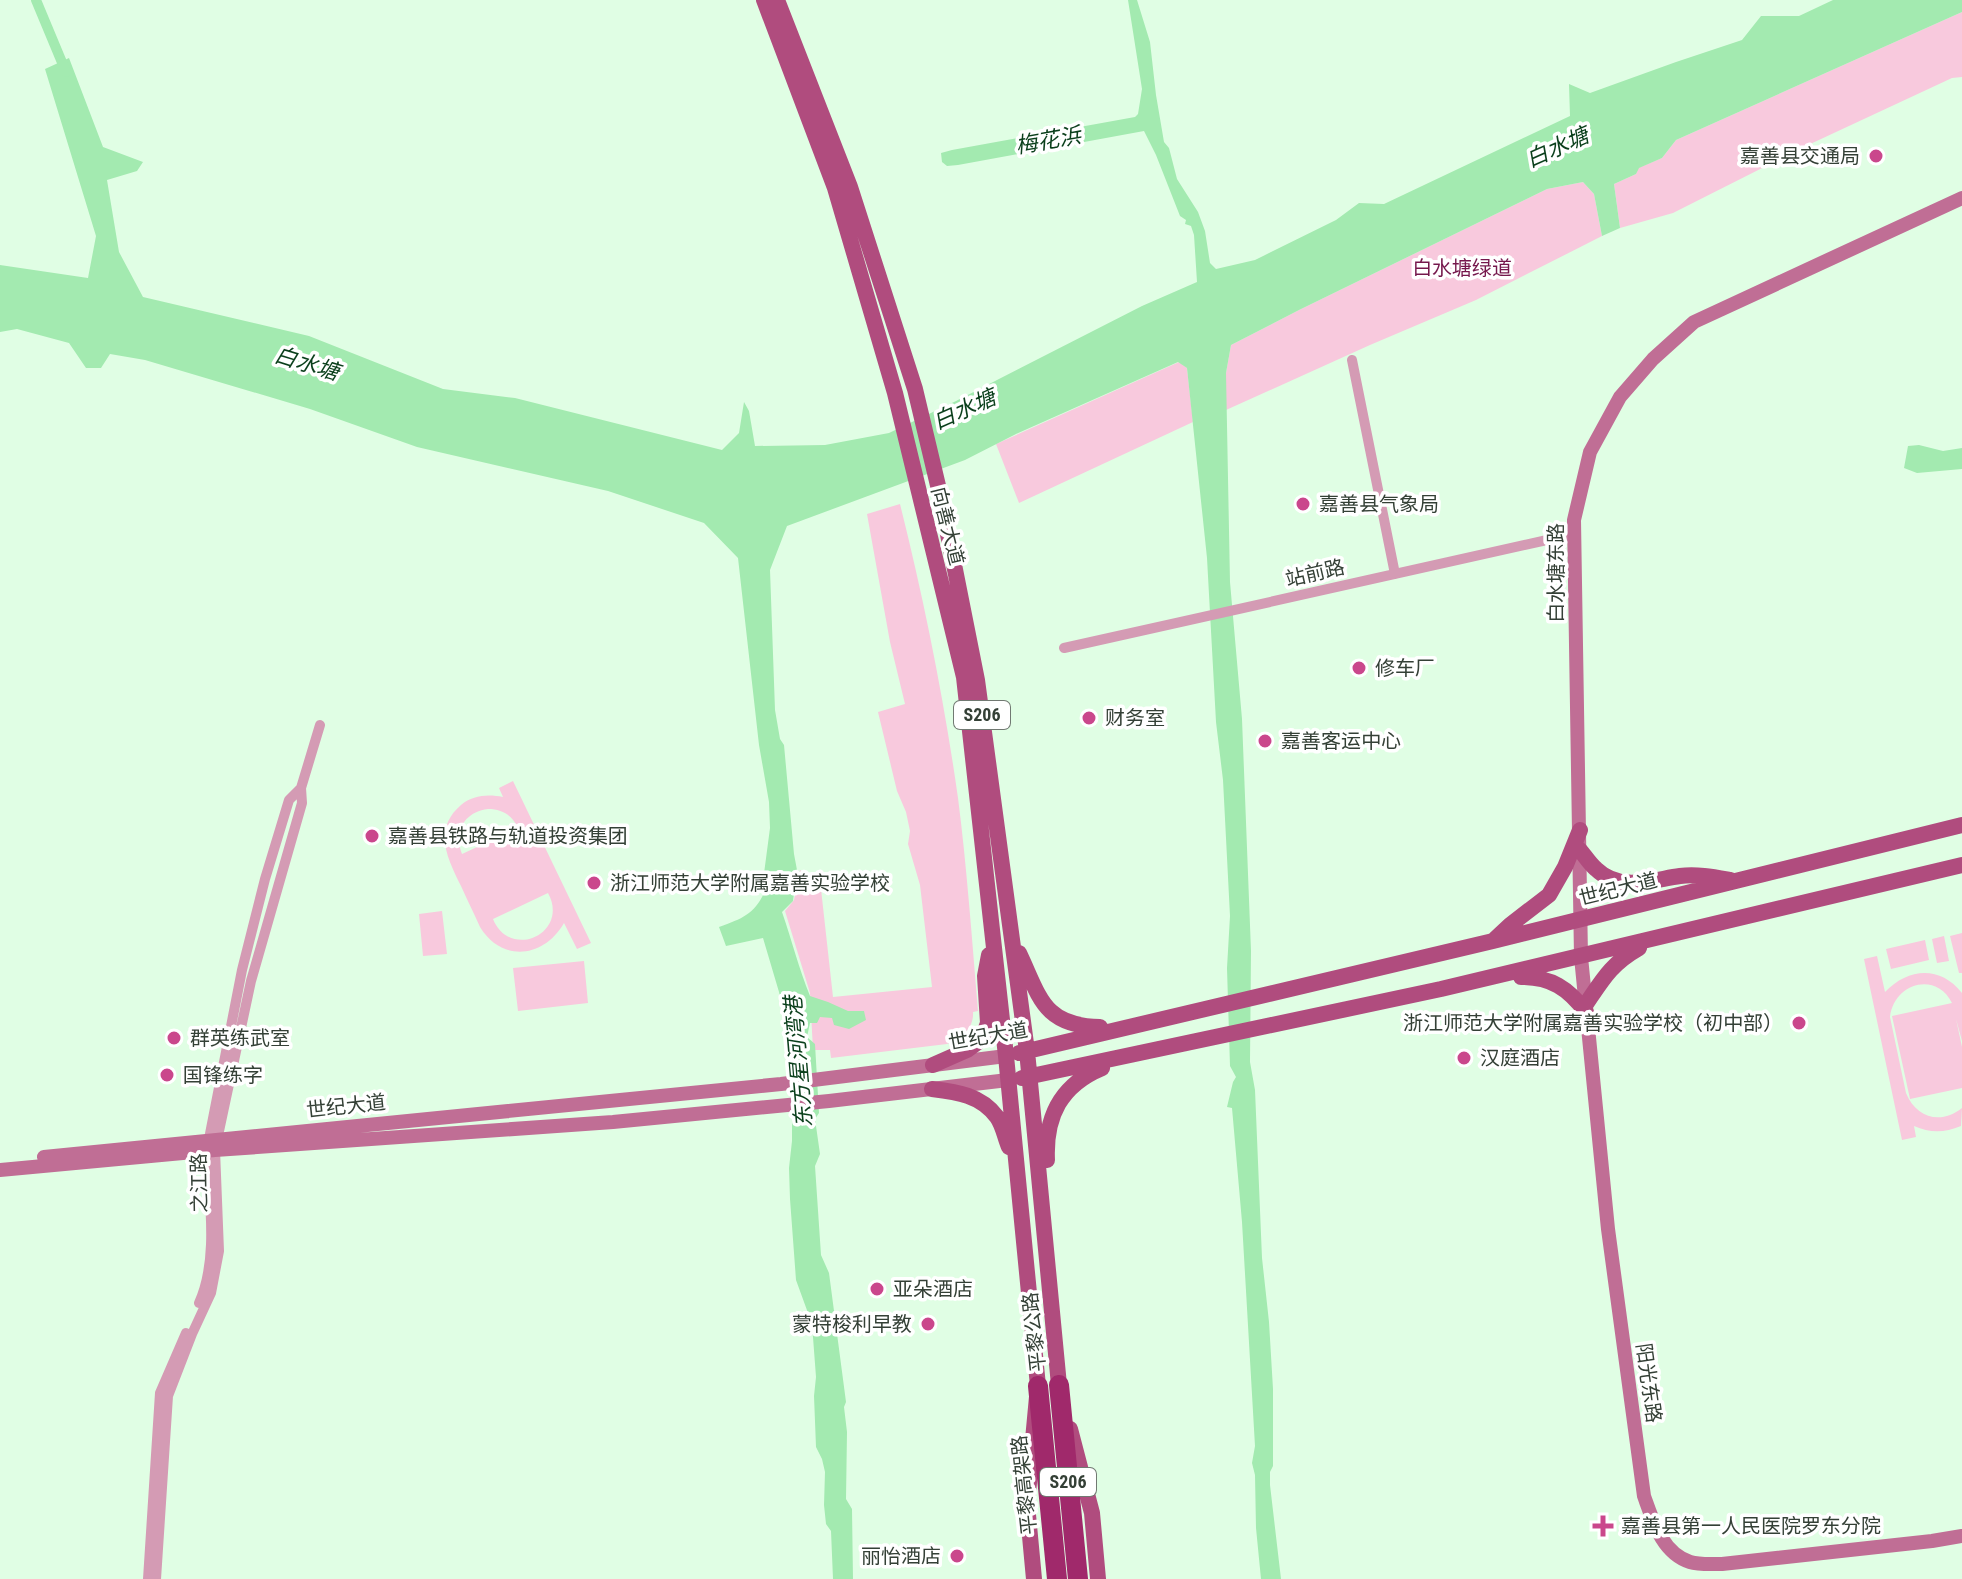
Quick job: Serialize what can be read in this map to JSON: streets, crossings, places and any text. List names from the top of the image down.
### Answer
{
  "streets": {
    "highway": ["S206", "平黎高架路"],
    "main road": [
      "向善大道",
      "白水塘东路",
      "世纪大道",
      "平黎公路",
      "阳光东路"
    ],
    "street": ["站前路", "之江路"]
  },
  "crossings": [
    ["向善大道", "世纪大道"],
    ["向善大道", "平黎公路"],
    ["站前路", "白水塘东路"],
    ["白水塘东路", "世纪大道"],
    ["白水塘东路", "阳光东路"],
    ["S206", "平黎公路"],
    ["S206", "平黎高架路"],
    ["世纪大道", "之江路"],
    ["世纪大道", "平黎公路"],
    ["世纪大道", "阳光东路"],
    ["平黎公路", "平黎高架路"]
  ],
  "water": ["梅花浜", "白水塘", "东方星河湾港"],
  "parks": ["白水塘绿道"],
  "places": {
    "other": [
      "嘉善县交通局",
      "嘉善县气象局",
      "修车厂",
      "财务室",
      "嘉善客运中心",
      "嘉善县铁路与轨道投资集团",
      "浙江师范大学附属嘉善实验学校",
      "浙江师范大学附属嘉善实验学校（初中部）",
      "群英练武室",
      "汉庭酒店",
      "国锋练字",
      "亚朵酒店",
      "蒙特梭利早教",
      "丽怡酒店"
    ],
    "health": ["嘉善县第一人民医院罗东分院"]
  }
}
